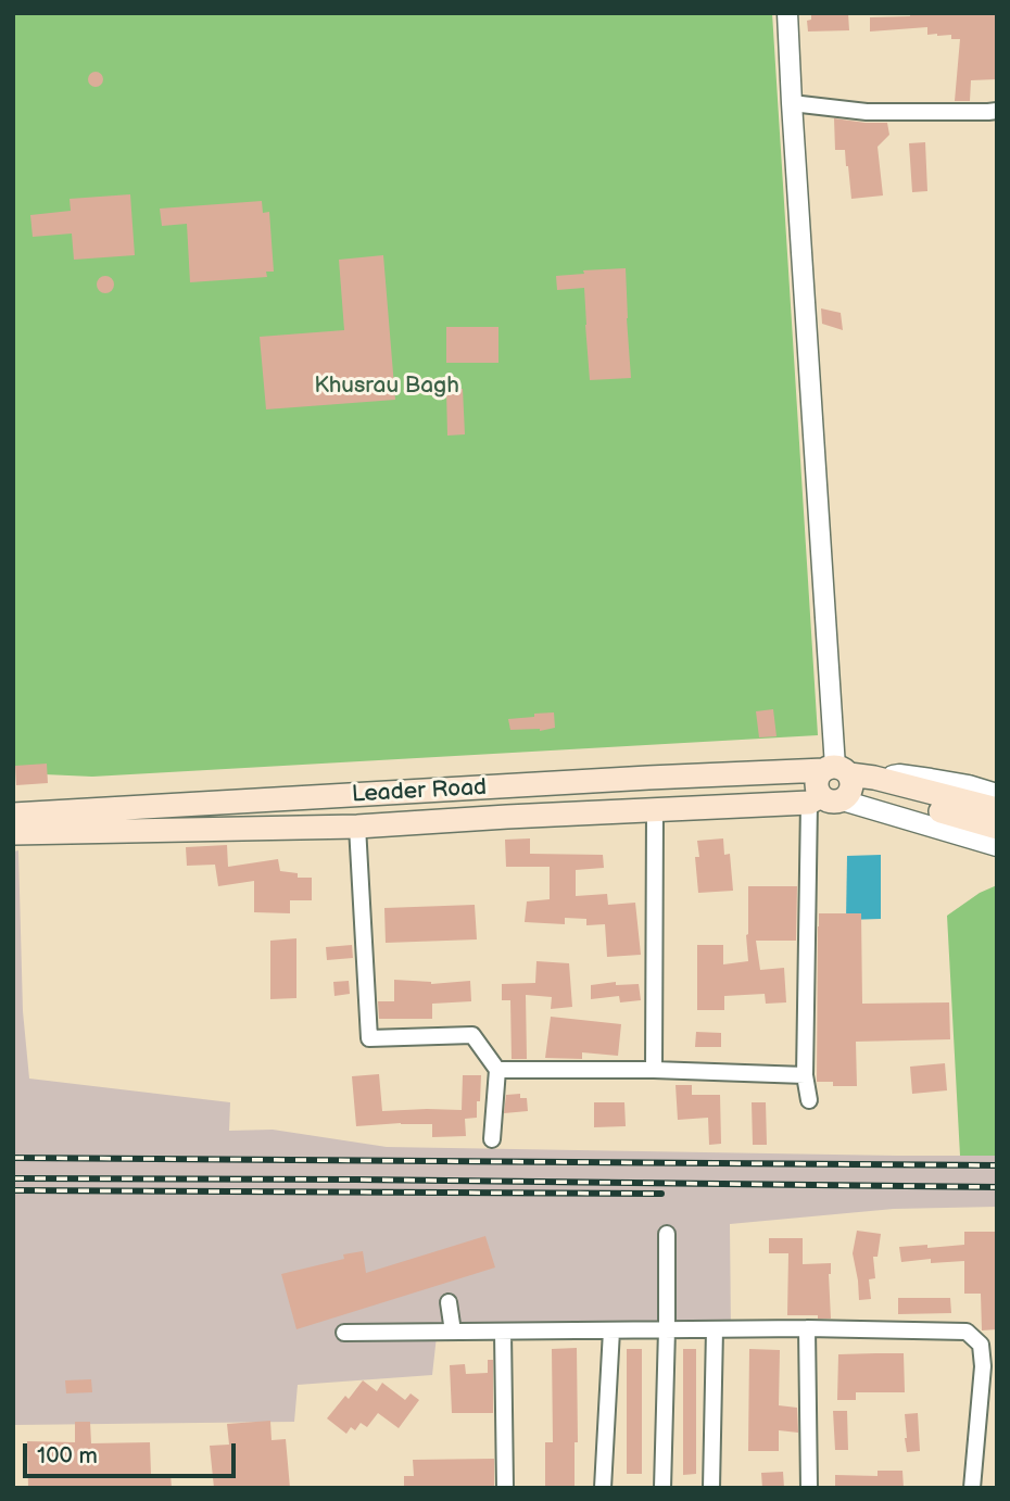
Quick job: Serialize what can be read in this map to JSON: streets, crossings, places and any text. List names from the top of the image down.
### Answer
{
  "streets": {
    "main road": ["Leader Road"]
  },
  "parks": ["Khusrau Bagh"],
  "scale_bar": "100 m"
}
